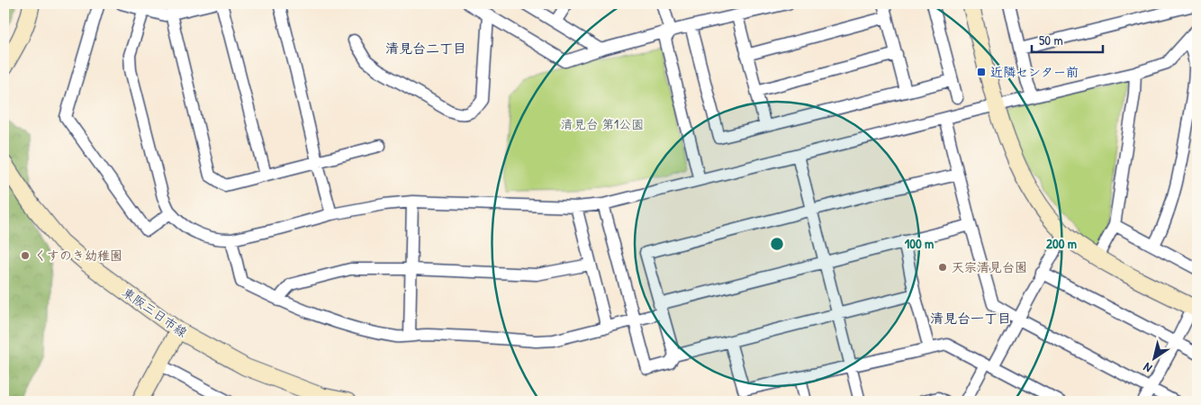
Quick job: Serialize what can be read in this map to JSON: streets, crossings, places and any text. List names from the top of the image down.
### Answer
{
  "streets": {
    "street": ["東阪三日市線"]
  },
  "districts": ["清見台二丁目", "清見台一丁目"],
  "parks": ["清見台 第1公園"],
  "places": {
    "transit": ["近隣センター前"],
    "other": ["くすのき幼稚園", "天宗清見台園"]
  },
  "scale_bar": "50 m",
  "north": "bottom left",
  "rings": ["100 m", "200 m"]
}
